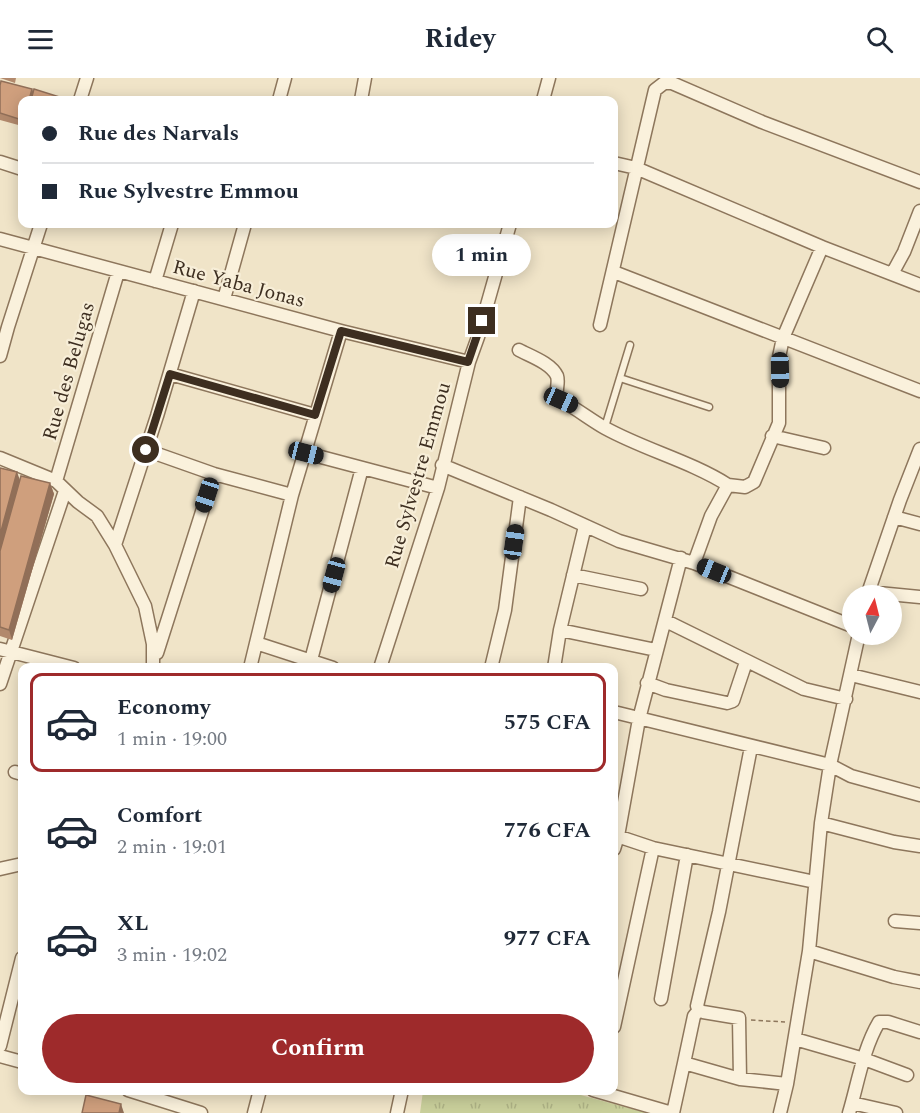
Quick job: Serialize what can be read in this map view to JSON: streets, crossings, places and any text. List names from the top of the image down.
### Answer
{
  "streets": {
    "street": ["Rue Yaba Jonas", "Rue des Belugas", "Rue Sylvestre Emmou"]
  },
  "crossings": [
    ["Rue Yaba Jonas", "Rue des Belugas"],
    ["Rue Yaba Jonas", "Rue Sylvestre Emmou"]
  ],
  "north": "top",
  "page": {
    "header": "Ridey",
    "banner": ["Rue des Narvals", "Rue Sylvestre Emmou"],
    "bubble": "1 min",
    "list": [
      {
        "name": "Economy",
        "note": "1 min · 19:00",
        "value": "575 CFA"
      },
      {
        "name": "Comfort",
        "note": "2 min · 19:01",
        "value": "776 CFA"
      },
      {
        "name": "XL",
        "note": "3 min · 19:02",
        "value": "977 CFA"
      }
    ],
    "buttons": "Confirm"
  }
}
